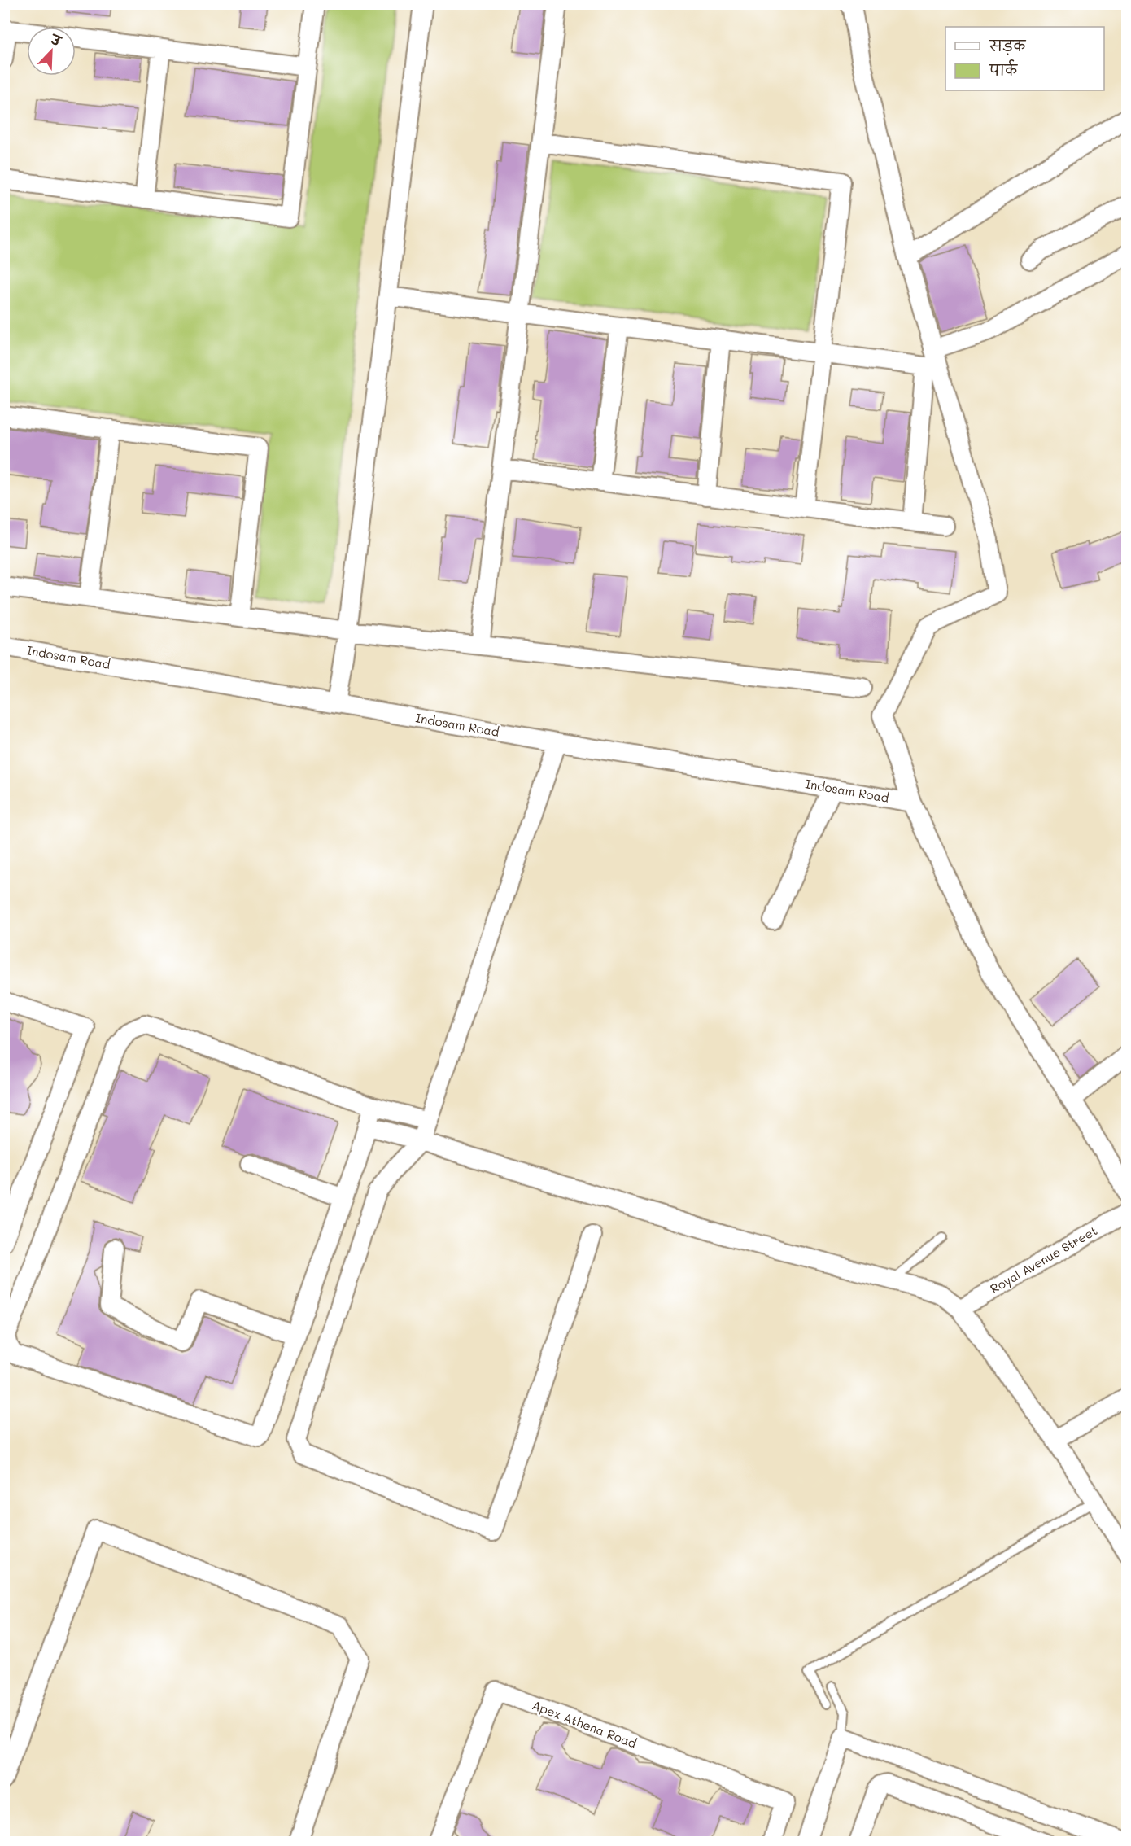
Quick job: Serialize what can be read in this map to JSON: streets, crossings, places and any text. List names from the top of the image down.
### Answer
{
  "streets": {
    "street": ["Indosam Road", "Royal Avenue Street", "Apex Athena Road"]
  },
  "legend": ["सड़क", "पार्क"],
  "north": "top right"
}
